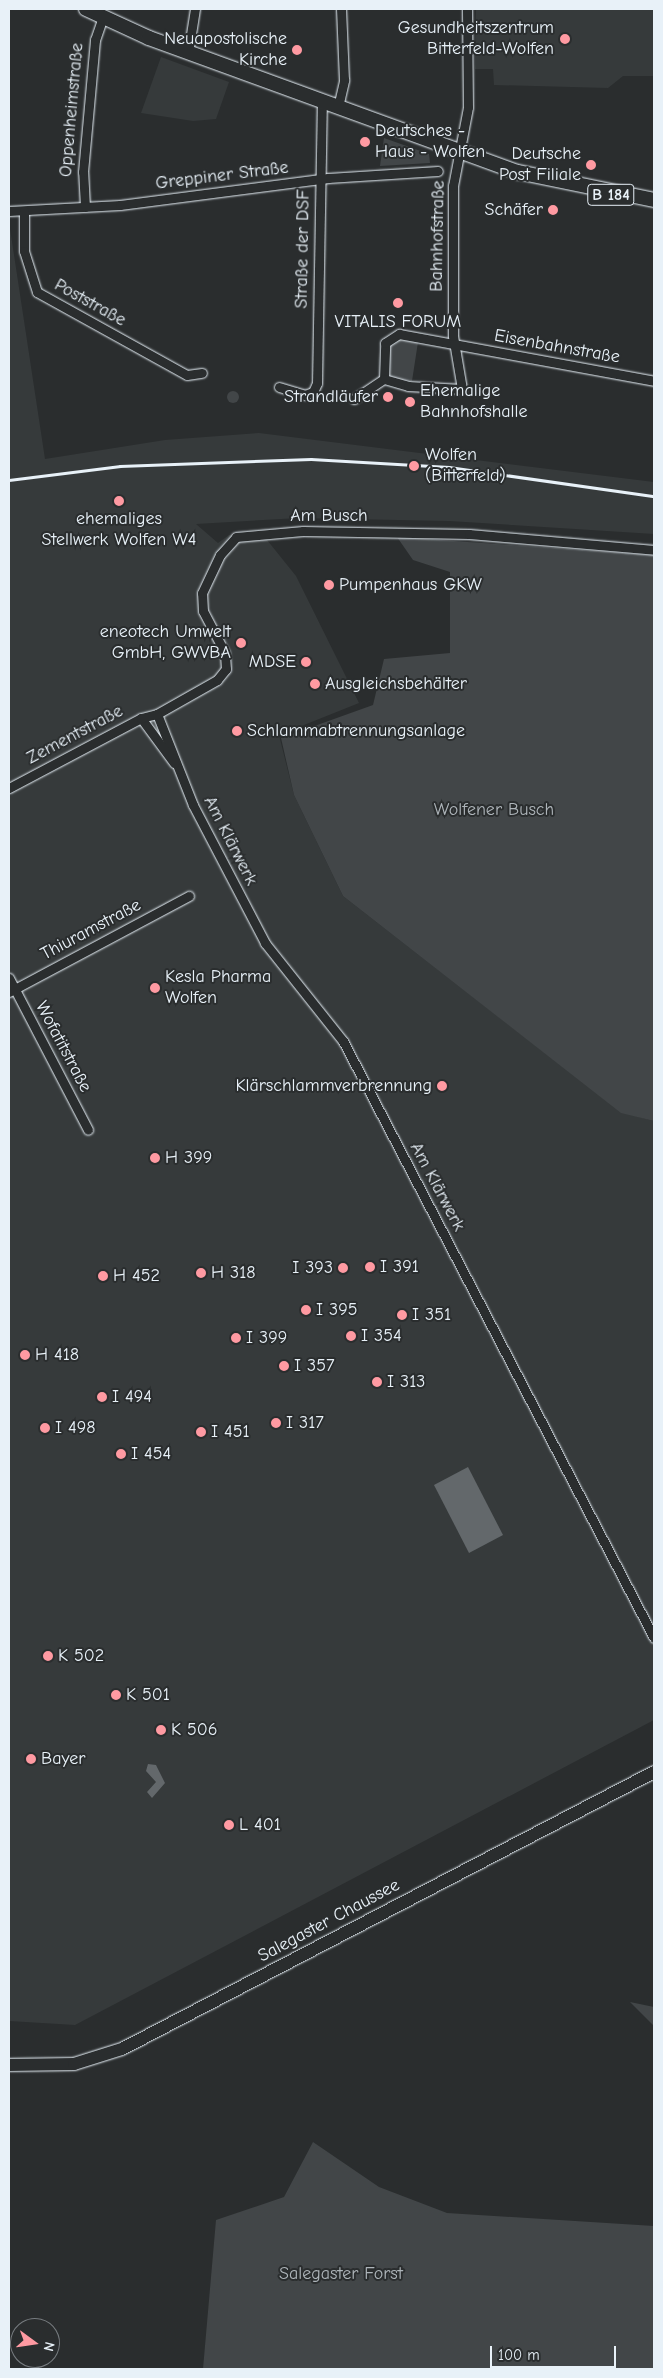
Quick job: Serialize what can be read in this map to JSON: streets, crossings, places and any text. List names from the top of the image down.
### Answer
{
  "streets": {
    "main road": ["B 184", "Salegaster Chaussee"],
    "street": [
      "Oppenheimstraße",
      "Greppiner Straße",
      "Bahnhofstraße",
      "Straße der DSF",
      "Poststraße",
      "Eisenbahnstraße",
      "Am Busch",
      "Zementstraße",
      "Am Klärwerk",
      "Thiuramstraße",
      "Wofatitstraße"
    ]
  },
  "crossings": [
    ["Oppenheimstraße", "Greppiner Straße"],
    ["Oppenheimstraße", "B 184"],
    ["Greppiner Straße", "Straße der DSF"],
    ["Greppiner Straße", "Poststraße"],
    ["B 184", "Bahnhofstraße"],
    ["B 184", "Straße der DSF"],
    ["Bahnhofstraße", "Eisenbahnstraße"],
    ["Am Busch", "Zementstraße"],
    ["Am Busch", "Am Klärwerk"],
    ["Zementstraße", "Am Klärwerk"],
    ["Thiuramstraße", "Wofatitstraße"]
  ],
  "parks": ["Wolfener Busch", "Salegaster Forst"],
  "places": [
    "Gesundheitszentrum Bitterfeld-Wolfen",
    "Neuapostolische Kirche",
    "Deutsches - Haus - Wolfen",
    "Deutsche Post Filiale",
    "Schäfer",
    "VITALIS FORUM",
    "Strandläufer",
    "Ehemalige Bahnhofshalle",
    "Wolfen (Bitterfeld)",
    "ehemaliges Stellwerk Wolfen W4",
    "Pumpenhaus GKW",
    "eneotech Umwelt GmbH, GWVBA",
    "MDSE",
    "Ausgleichsbehälter",
    "Schlammabtrennungsanlage",
    "Kesla Pharma Wolfen",
    "Klärschlammverbrennung",
    "H 399",
    "I 391",
    "I 393",
    "H 318",
    "H 452",
    "I 395",
    "I 351",
    "I 354",
    "I 399",
    "H 418",
    "I 357",
    "I 313",
    "I 494",
    "I 317",
    "I 498",
    "I 451",
    "I 454",
    "K 502",
    "K 501",
    "K 506",
    "Bayer",
    "L 401"
  ],
  "scale_bar": "100 m",
  "north": "right"
}
